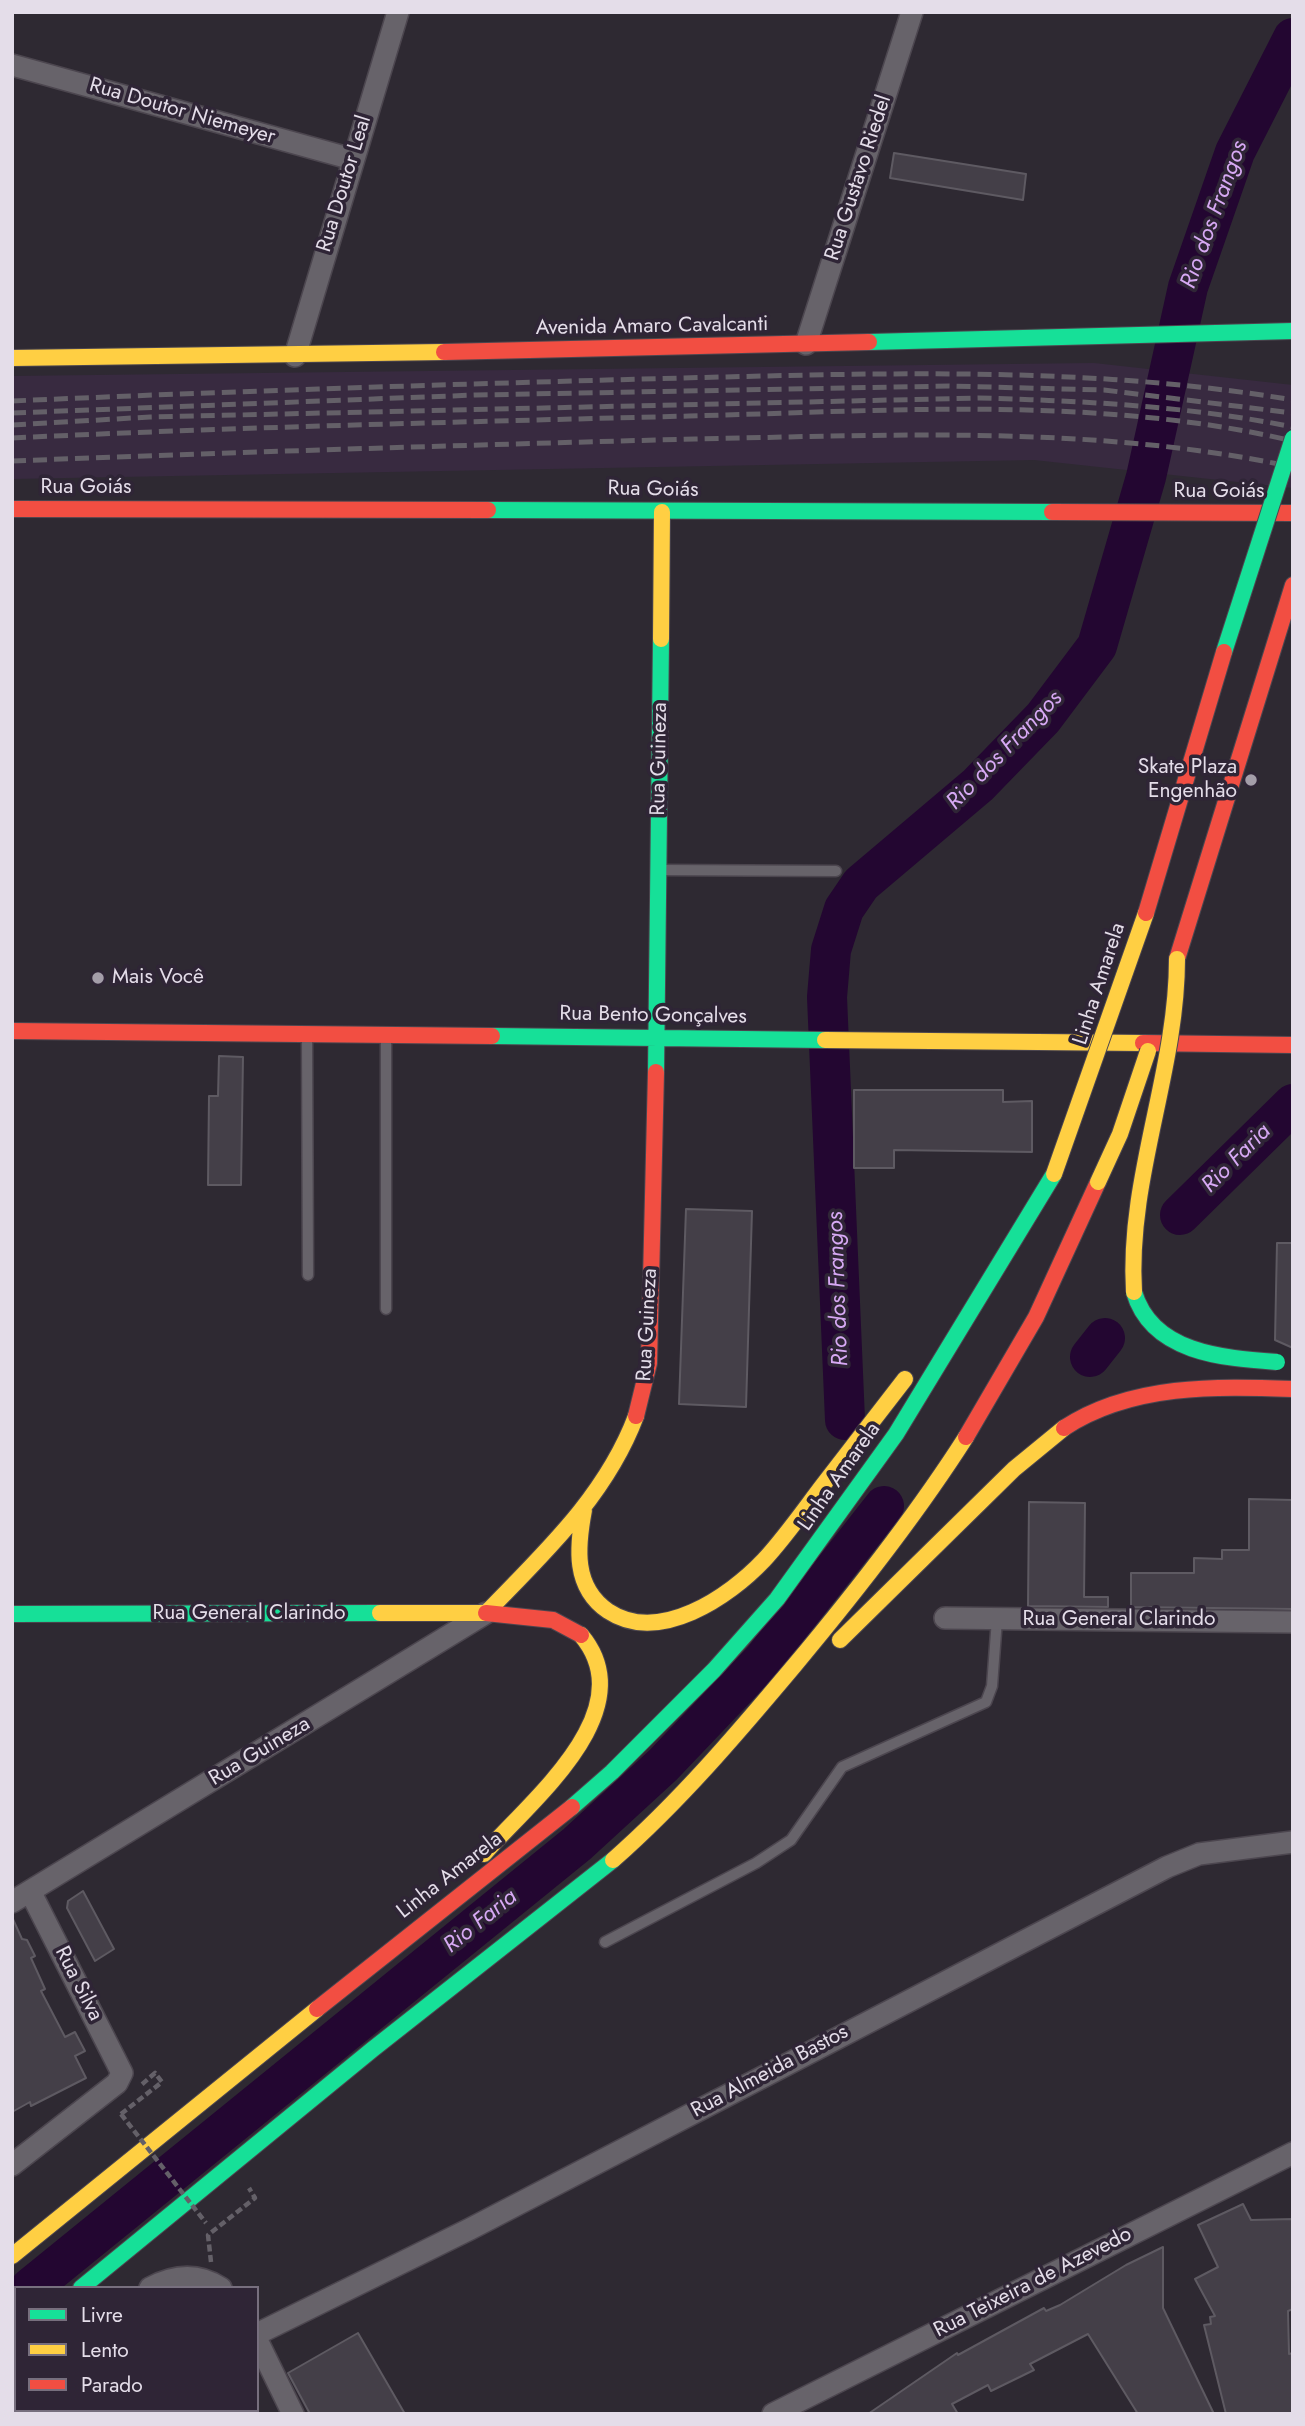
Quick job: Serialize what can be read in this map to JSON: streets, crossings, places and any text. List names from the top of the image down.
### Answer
{
  "streets": {
    "main road": [
      "Avenida Amaro Cavalcanti",
      "Rua Goiás",
      "Rua Guineza",
      "Linha Amarela",
      "Rua Bento Gonçalves",
      "Rua General Clarindo"
    ],
    "street": [
      "Rua Doutor Niemeyer",
      "Rua Gustavo Riedel",
      "Rua Doutor Leal",
      "Rua Silva",
      "Rua Almeida Bastos",
      "Rua Teixeira de Azevedo"
    ]
  },
  "crossings": [
    ["Rua Doutor Niemeyer", "Rua Doutor Leal"],
    ["Rua Gustavo Riedel", "Avenida Amaro Cavalcanti"],
    ["Rua Doutor Leal", "Avenida Amaro Cavalcanti"],
    ["Rua Goiás", "Rua Guineza"],
    ["Rua Guineza", "Rua Bento Gonçalves"],
    ["Rua Guineza", "Rua General Clarindo"],
    ["Rua Guineza", "Rua Silva"],
    ["Linha Amarela", "Rua General Clarindo"]
  ],
  "water": ["Rio dos Frangos", "Rio Faria"],
  "places": ["Skate Plaza Engenhão", "Mais Você"],
  "legend": ["Livre", "Lento", "Parado"]
}
